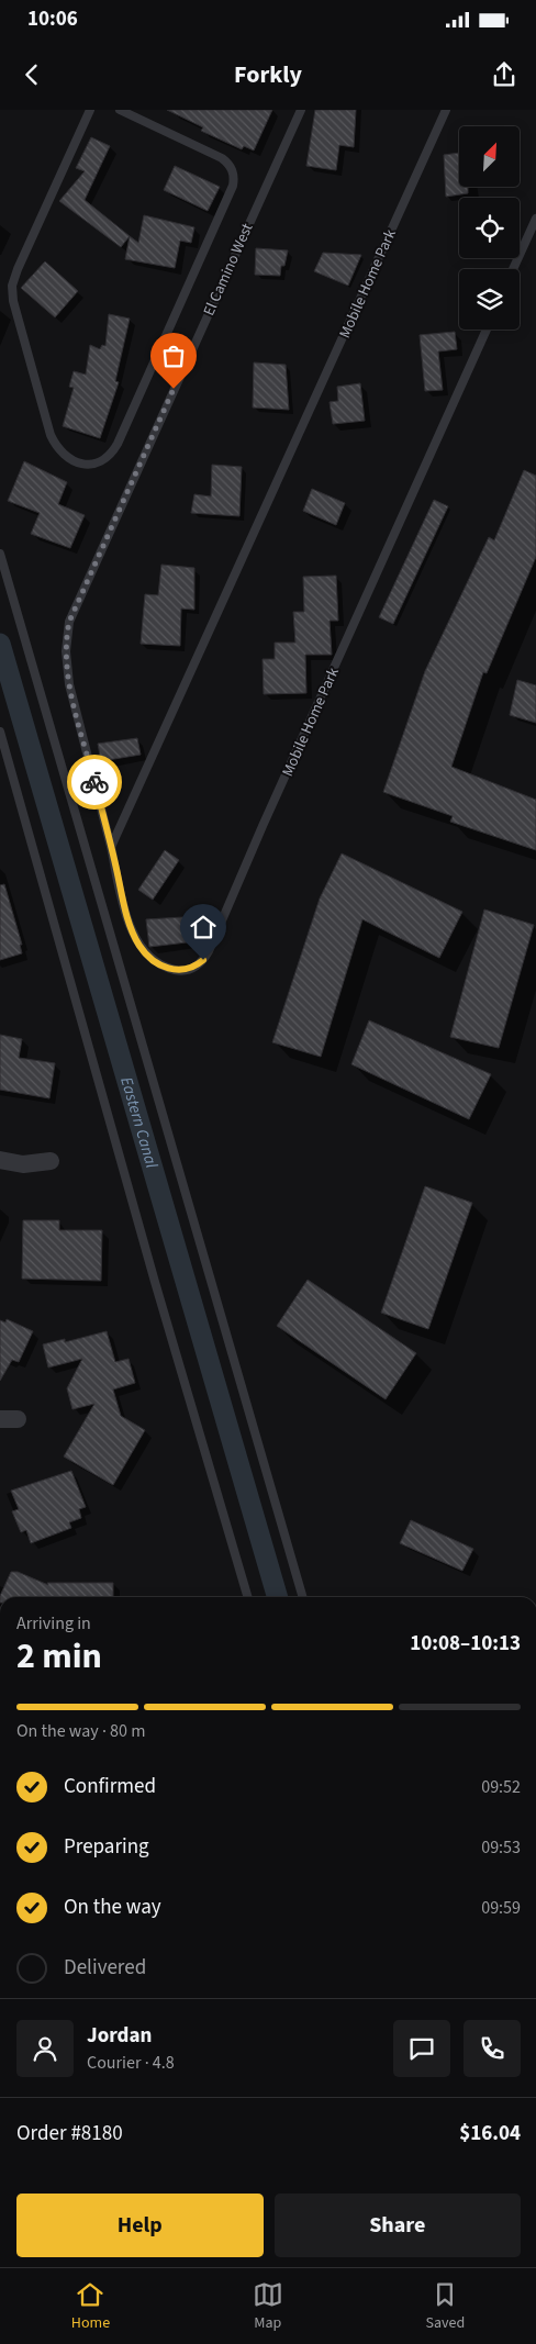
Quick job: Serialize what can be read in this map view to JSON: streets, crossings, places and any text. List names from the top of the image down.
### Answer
{
  "streets": {
    "lane": ["El Camino West", "Mobile Home Park"]
  },
  "crossings": [
    ["El Camino West", "Mobile Home Park"]
  ],
  "water": ["Eastern Canal"],
  "north": "top right",
  "page": {
    "status": "10:06",
    "header": "Forkly",
    "heading": ["2 min", "Arriving in", "10:08–10:13"],
    "panel": [
      "Jordan",
      "Courier · 4.8",
      "Order #8180",
      "$16.04"
    ],
    "bar": "On the way · 80 m",
    "list": [
      ["Confirmed", "09:52"],
      ["Preparing", "09:53"],
      ["On the way", "09:59"],
      "Delivered"
    ],
    "buttons": ["Help", "Share"],
    "tabs": ["Home", "Map", "Saved"]
  }
}
